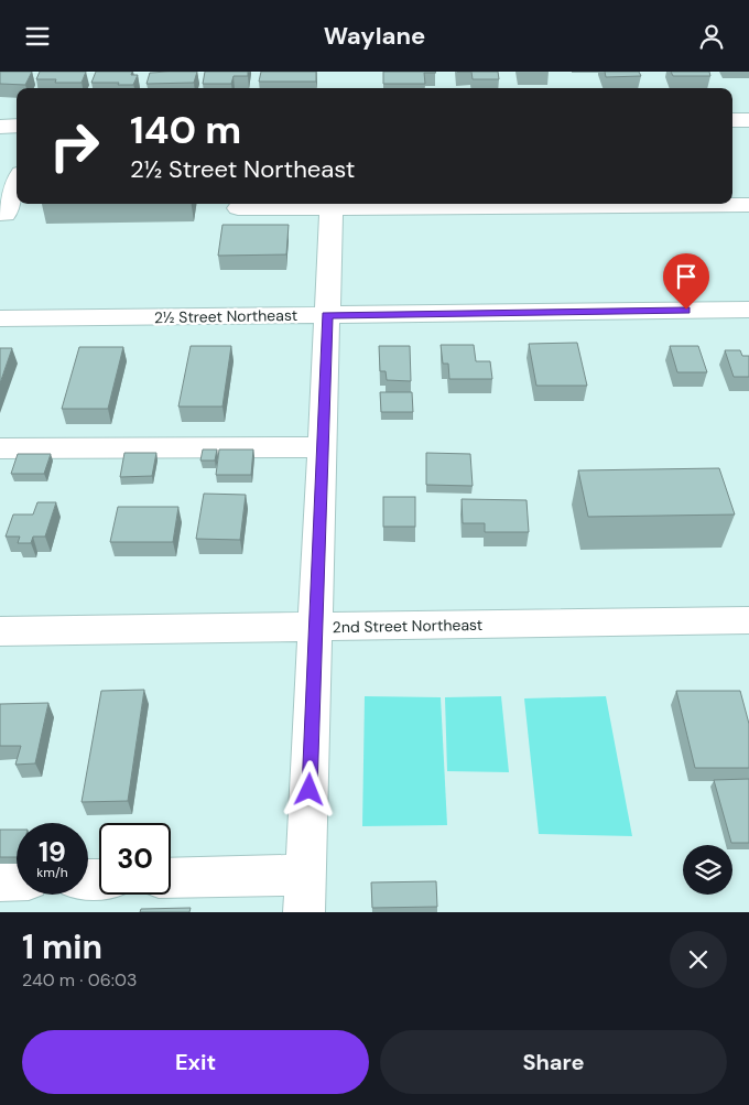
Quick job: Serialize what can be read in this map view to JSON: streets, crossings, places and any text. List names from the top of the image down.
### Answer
{
  "streets": {
    "street": ["2½ Street Northeast", "2nd Street Northeast"]
  },
  "page": {
    "header": "Waylane",
    "turn": ["140 m", "2½ Street Northeast"],
    "speed": "19 km/h",
    "limit": "30",
    "heading": ["1 min", "240 m · 06:03"],
    "buttons": ["Exit", "Share"]
  }
}
